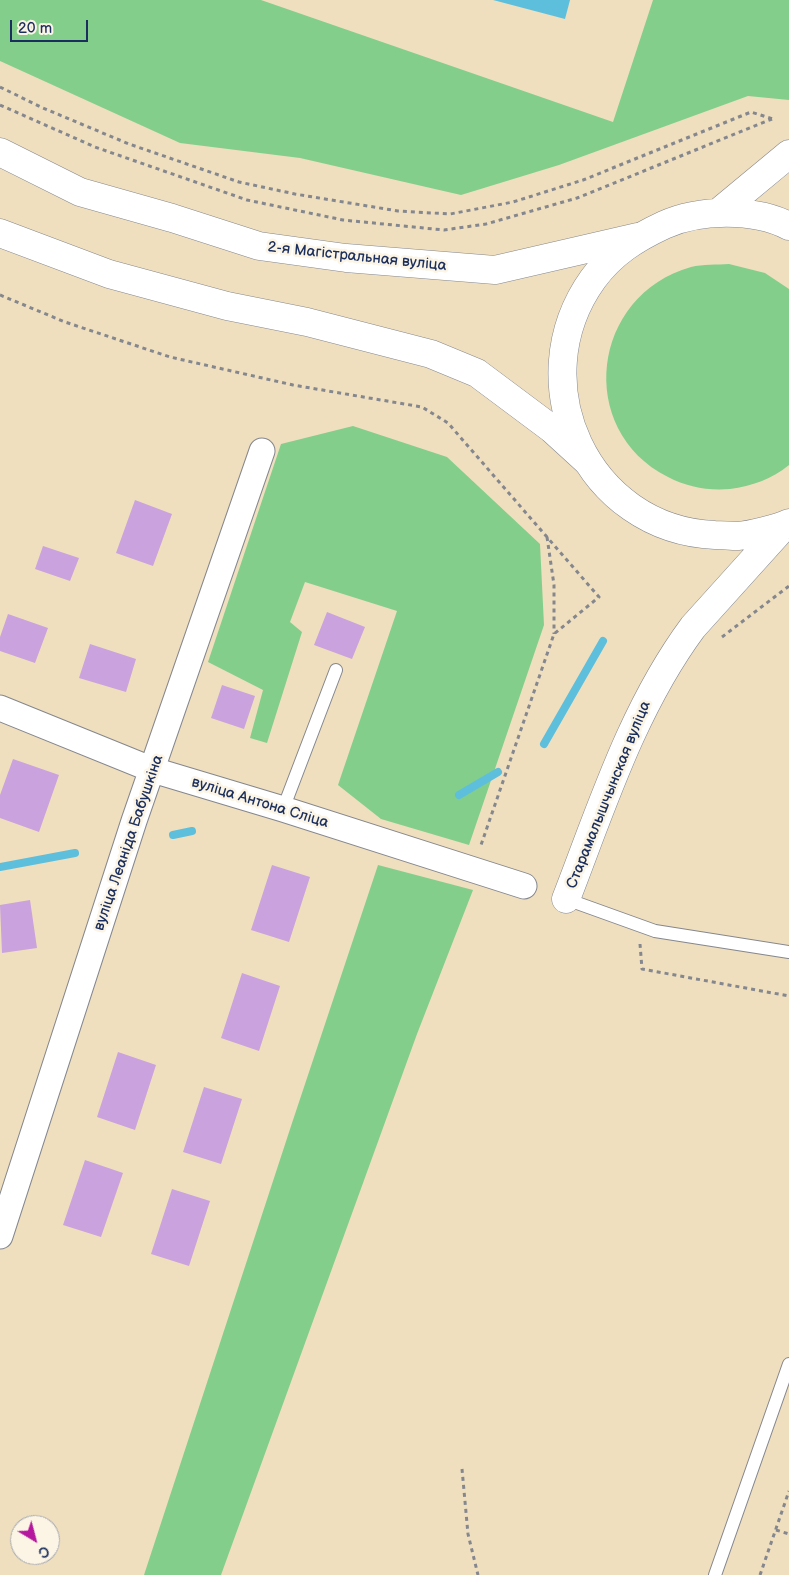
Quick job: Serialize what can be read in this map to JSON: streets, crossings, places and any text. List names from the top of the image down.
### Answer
{
  "streets": {
    "main road": ["2-я Магістральная вуліца", "Старамалышчынская вуліца"],
    "street": ["вуліца Антона Сліца", "вуліца Леаніда Бабушкіна"]
  },
  "crossings": [
    ["2-я Магістральная вуліца", "Старамалышчынская вуліца"],
    ["вуліца Антона Сліца", "вуліца Леаніда Бабушкіна"]
  ],
  "scale_bar": "20 m",
  "north": "bottom right"
}
